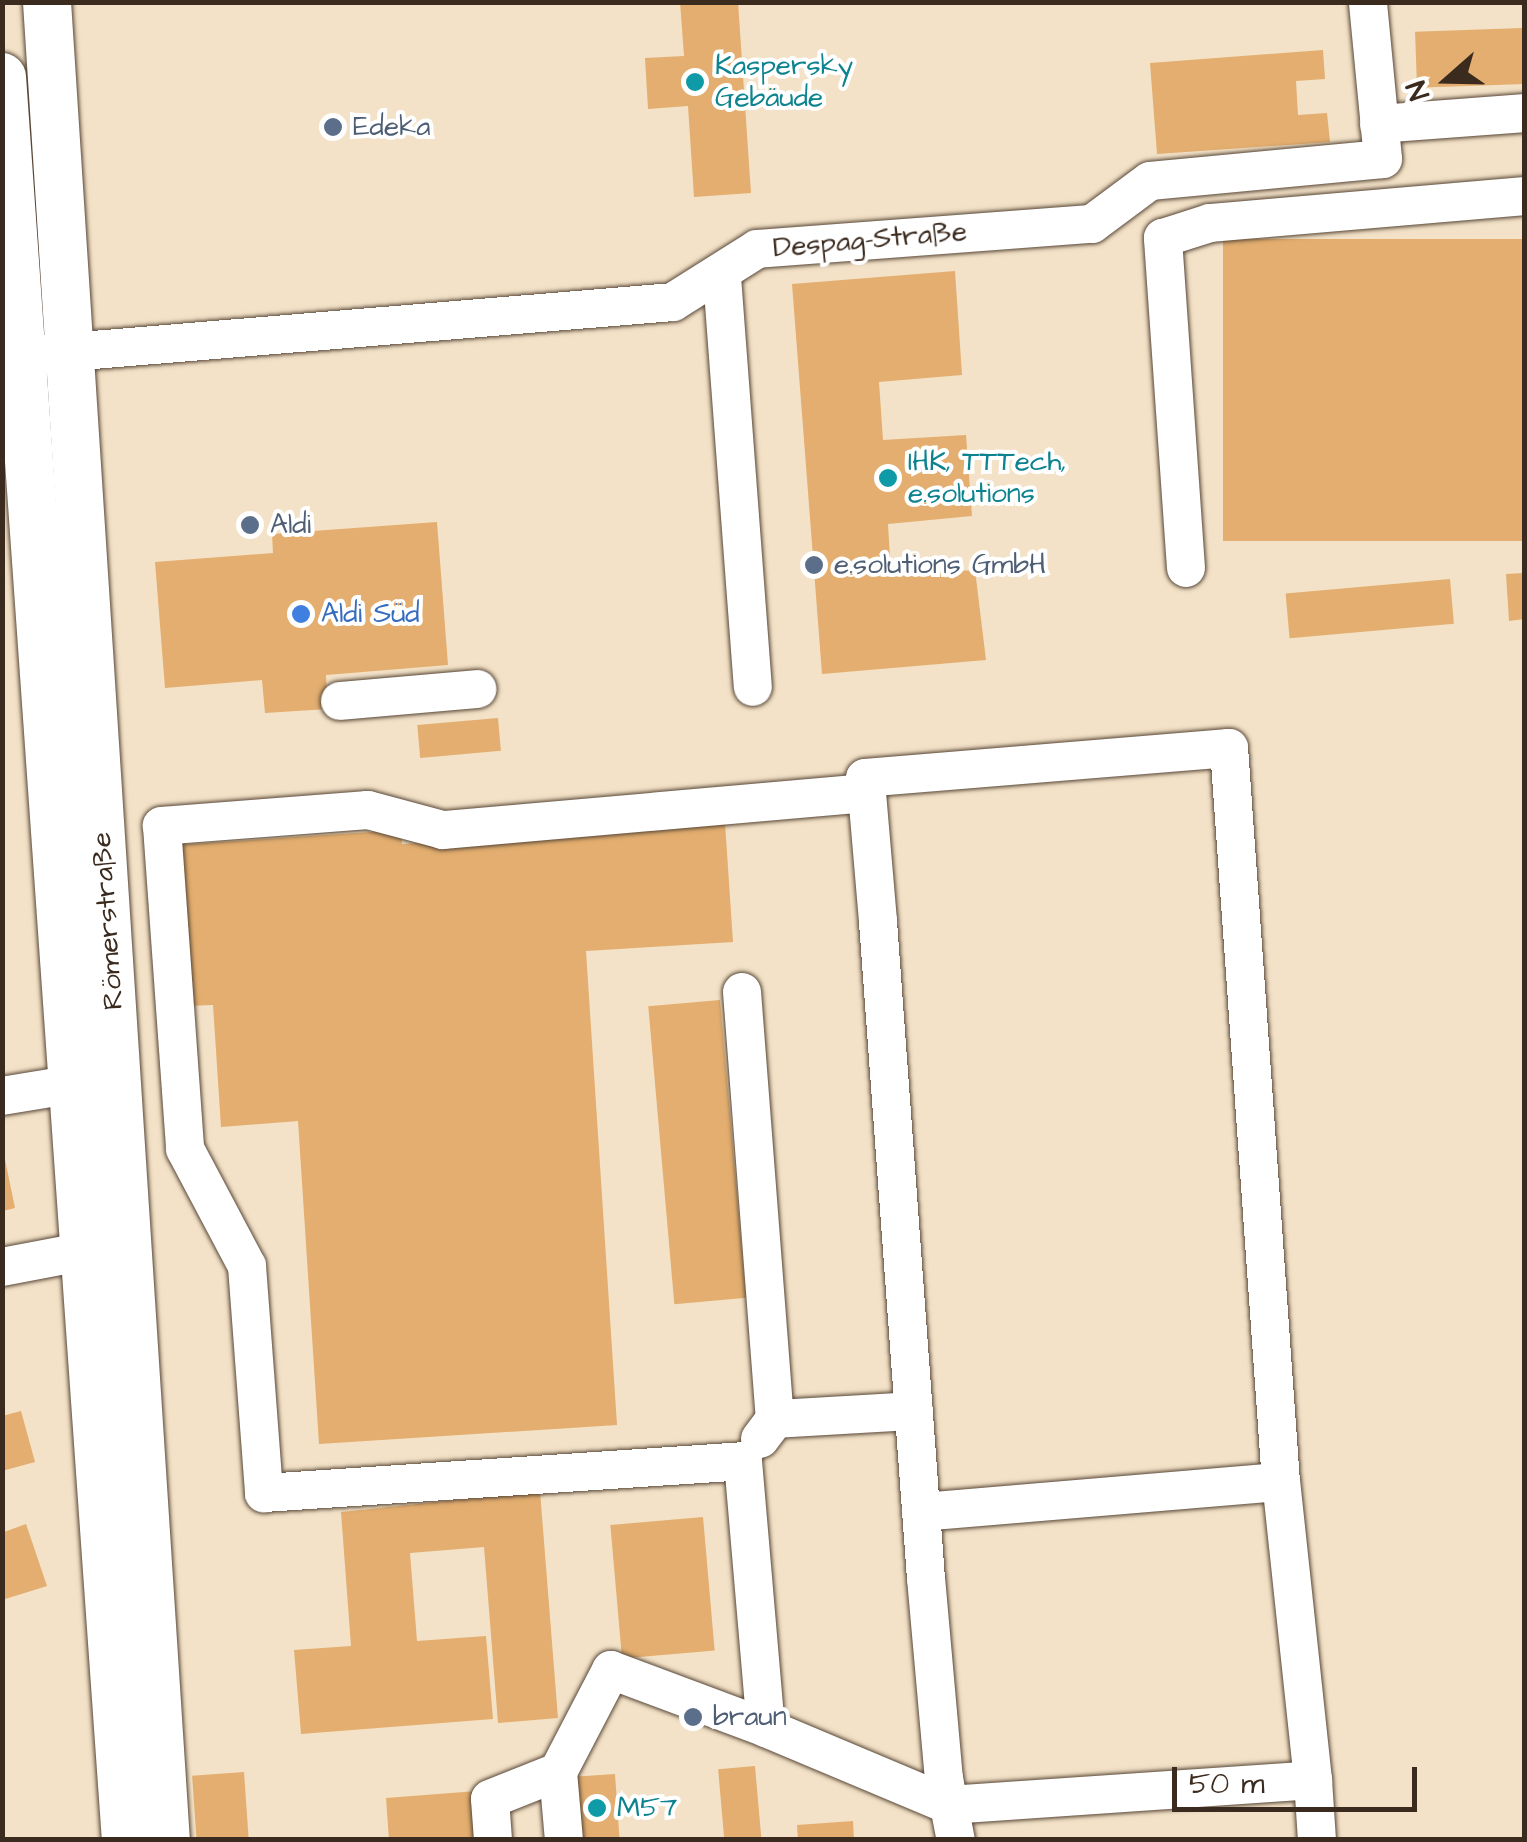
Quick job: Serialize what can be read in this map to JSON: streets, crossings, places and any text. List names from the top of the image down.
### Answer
{
  "streets": {
    "main road": ["Römerstraße"],
    "street": ["Despag-Straße"]
  },
  "crossings": [
    ["Despag-Straße", "Römerstraße"]
  ],
  "places": [
    "Kaspersky Gebäude",
    "Edeka",
    "IHK, TTTech, e.solutions",
    "Aldi",
    "e.solutions GmbH",
    "Aldi Süd",
    "braun",
    "M57"
  ],
  "scale_bar": "50 m",
  "north": "left"
}
